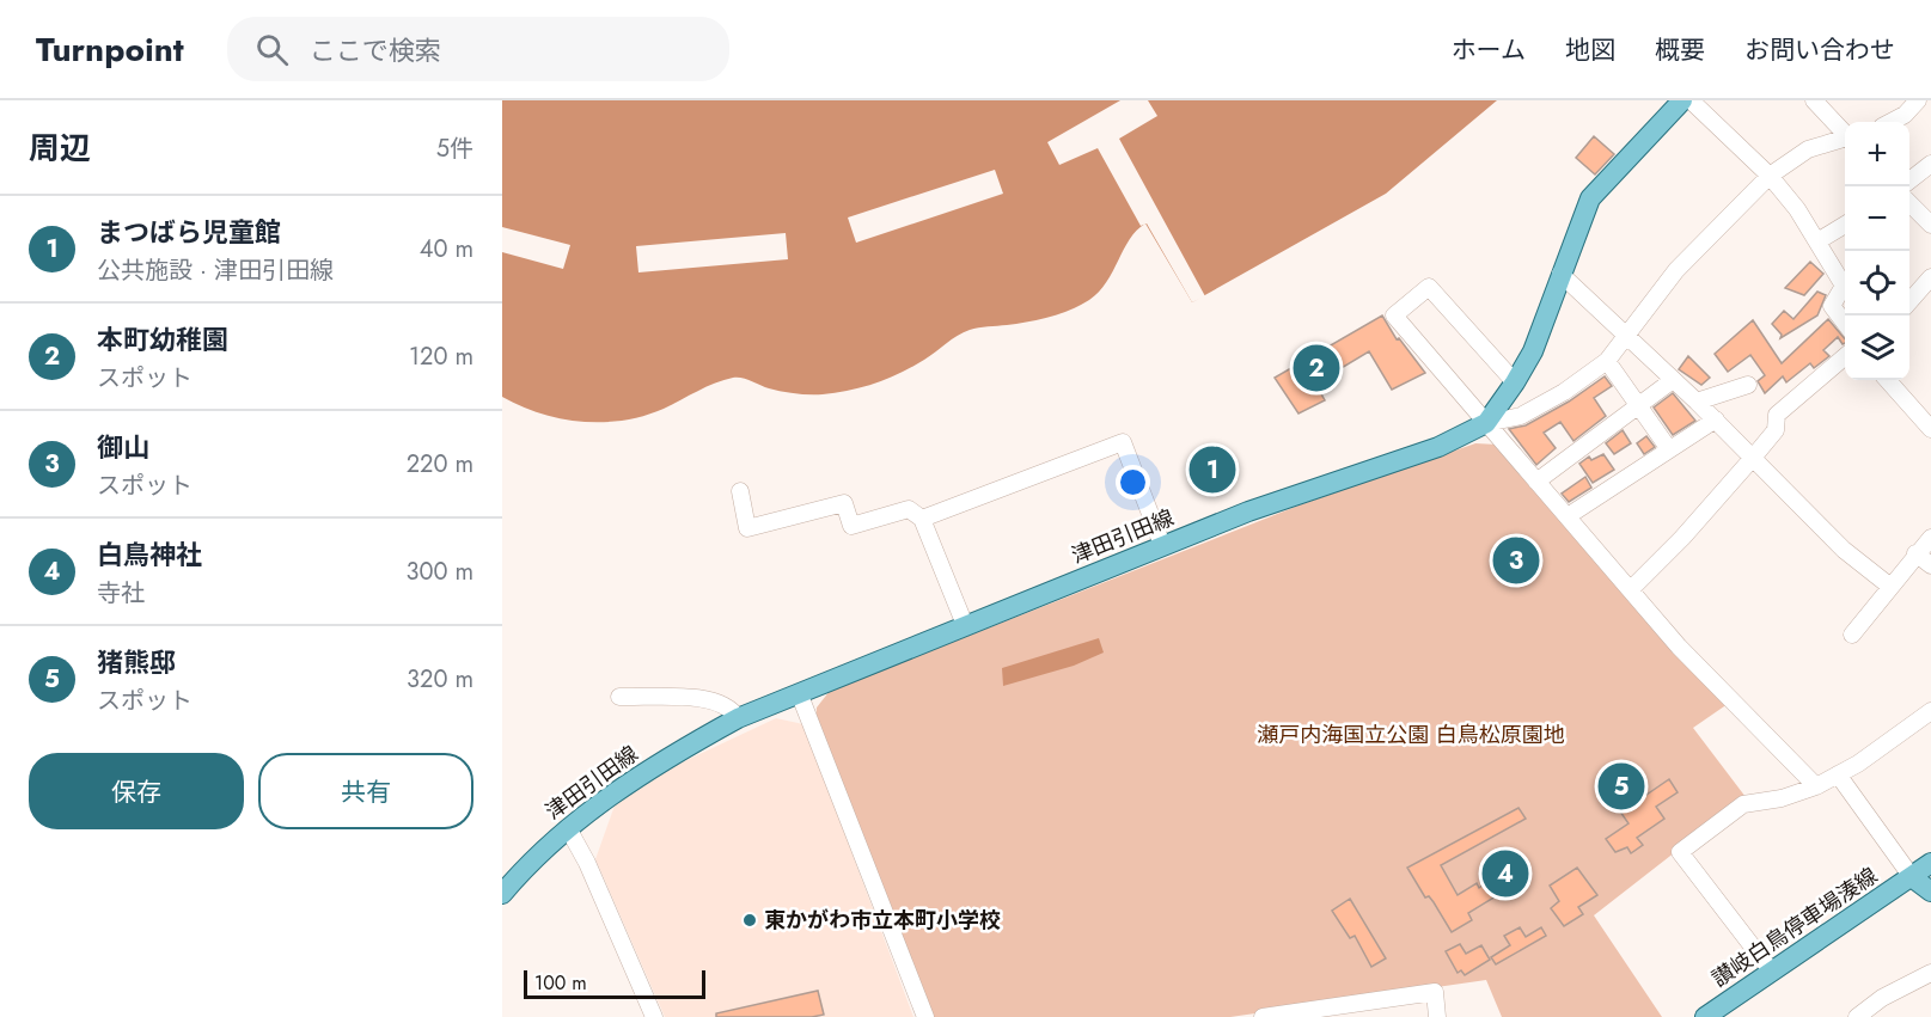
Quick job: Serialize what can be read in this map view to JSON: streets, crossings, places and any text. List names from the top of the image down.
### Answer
{
  "streets": {
    "main road": ["津田引田線", "讃岐白鳥停車場湊線"]
  },
  "parks": ["瀬戸内海国立公園 白鳥松原園地"],
  "places": ["東かがわ市立本町小学校"],
  "scale_bar": "100 m",
  "page": {
    "header": "Turnpoint",
    "search": "ここで検索",
    "nav": [
      "ホーム",
      "地図",
      "概要",
      "お問い合わせ"
    ],
    "heading": ["周辺", "5件"],
    "map_buttons": ["+", "−"],
    "list": [
      {
        "mark": "1",
        "name": "まつばら児童館",
        "note": "公共施設 · 津田引田線",
        "value": "40 m"
      },
      {
        "mark": "2",
        "name": "本町幼稚園",
        "note": "スポット",
        "value": "120 m"
      },
      {
        "mark": "3",
        "name": "御山",
        "note": "スポット",
        "value": "220 m"
      },
      {
        "mark": "4",
        "name": "白鳥神社",
        "note": "寺社",
        "value": "300 m"
      },
      {
        "mark": "5",
        "name": "猪熊邸",
        "note": "スポット",
        "value": "320 m"
      }
    ],
    "pins": [
      "2",
      "1",
      "3",
      "5",
      "4"
    ],
    "buttons": ["保存", "共有"],
    "scale": "100 m"
  }
}
